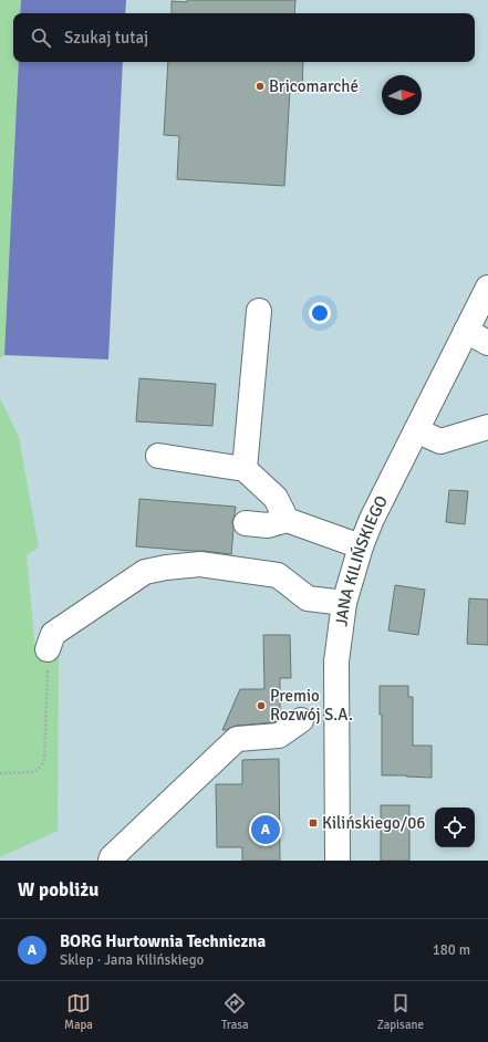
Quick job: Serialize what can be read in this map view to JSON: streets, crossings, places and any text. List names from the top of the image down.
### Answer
{
  "streets": {
    "street": ["JANA KILIŃSKIEGO"]
  },
  "places": {
    "other": ["Bricomarché", "Premio Rozwój S.A."],
    "transit": ["Kilińskiego/06"]
  },
  "north": "right",
  "page": {
    "search": "Szukaj tutaj",
    "pins": "A",
    "heading": "W pobliżu",
    "list": [
      {
        "mark": "A",
        "name": "BORG Hurtownia Techniczna",
        "note": "Sklep · Jana Kilińskiego",
        "value": "180 m"
      }
    ],
    "nav": ["Mapa", "Trasa", "Zapisane"]
  }
}
